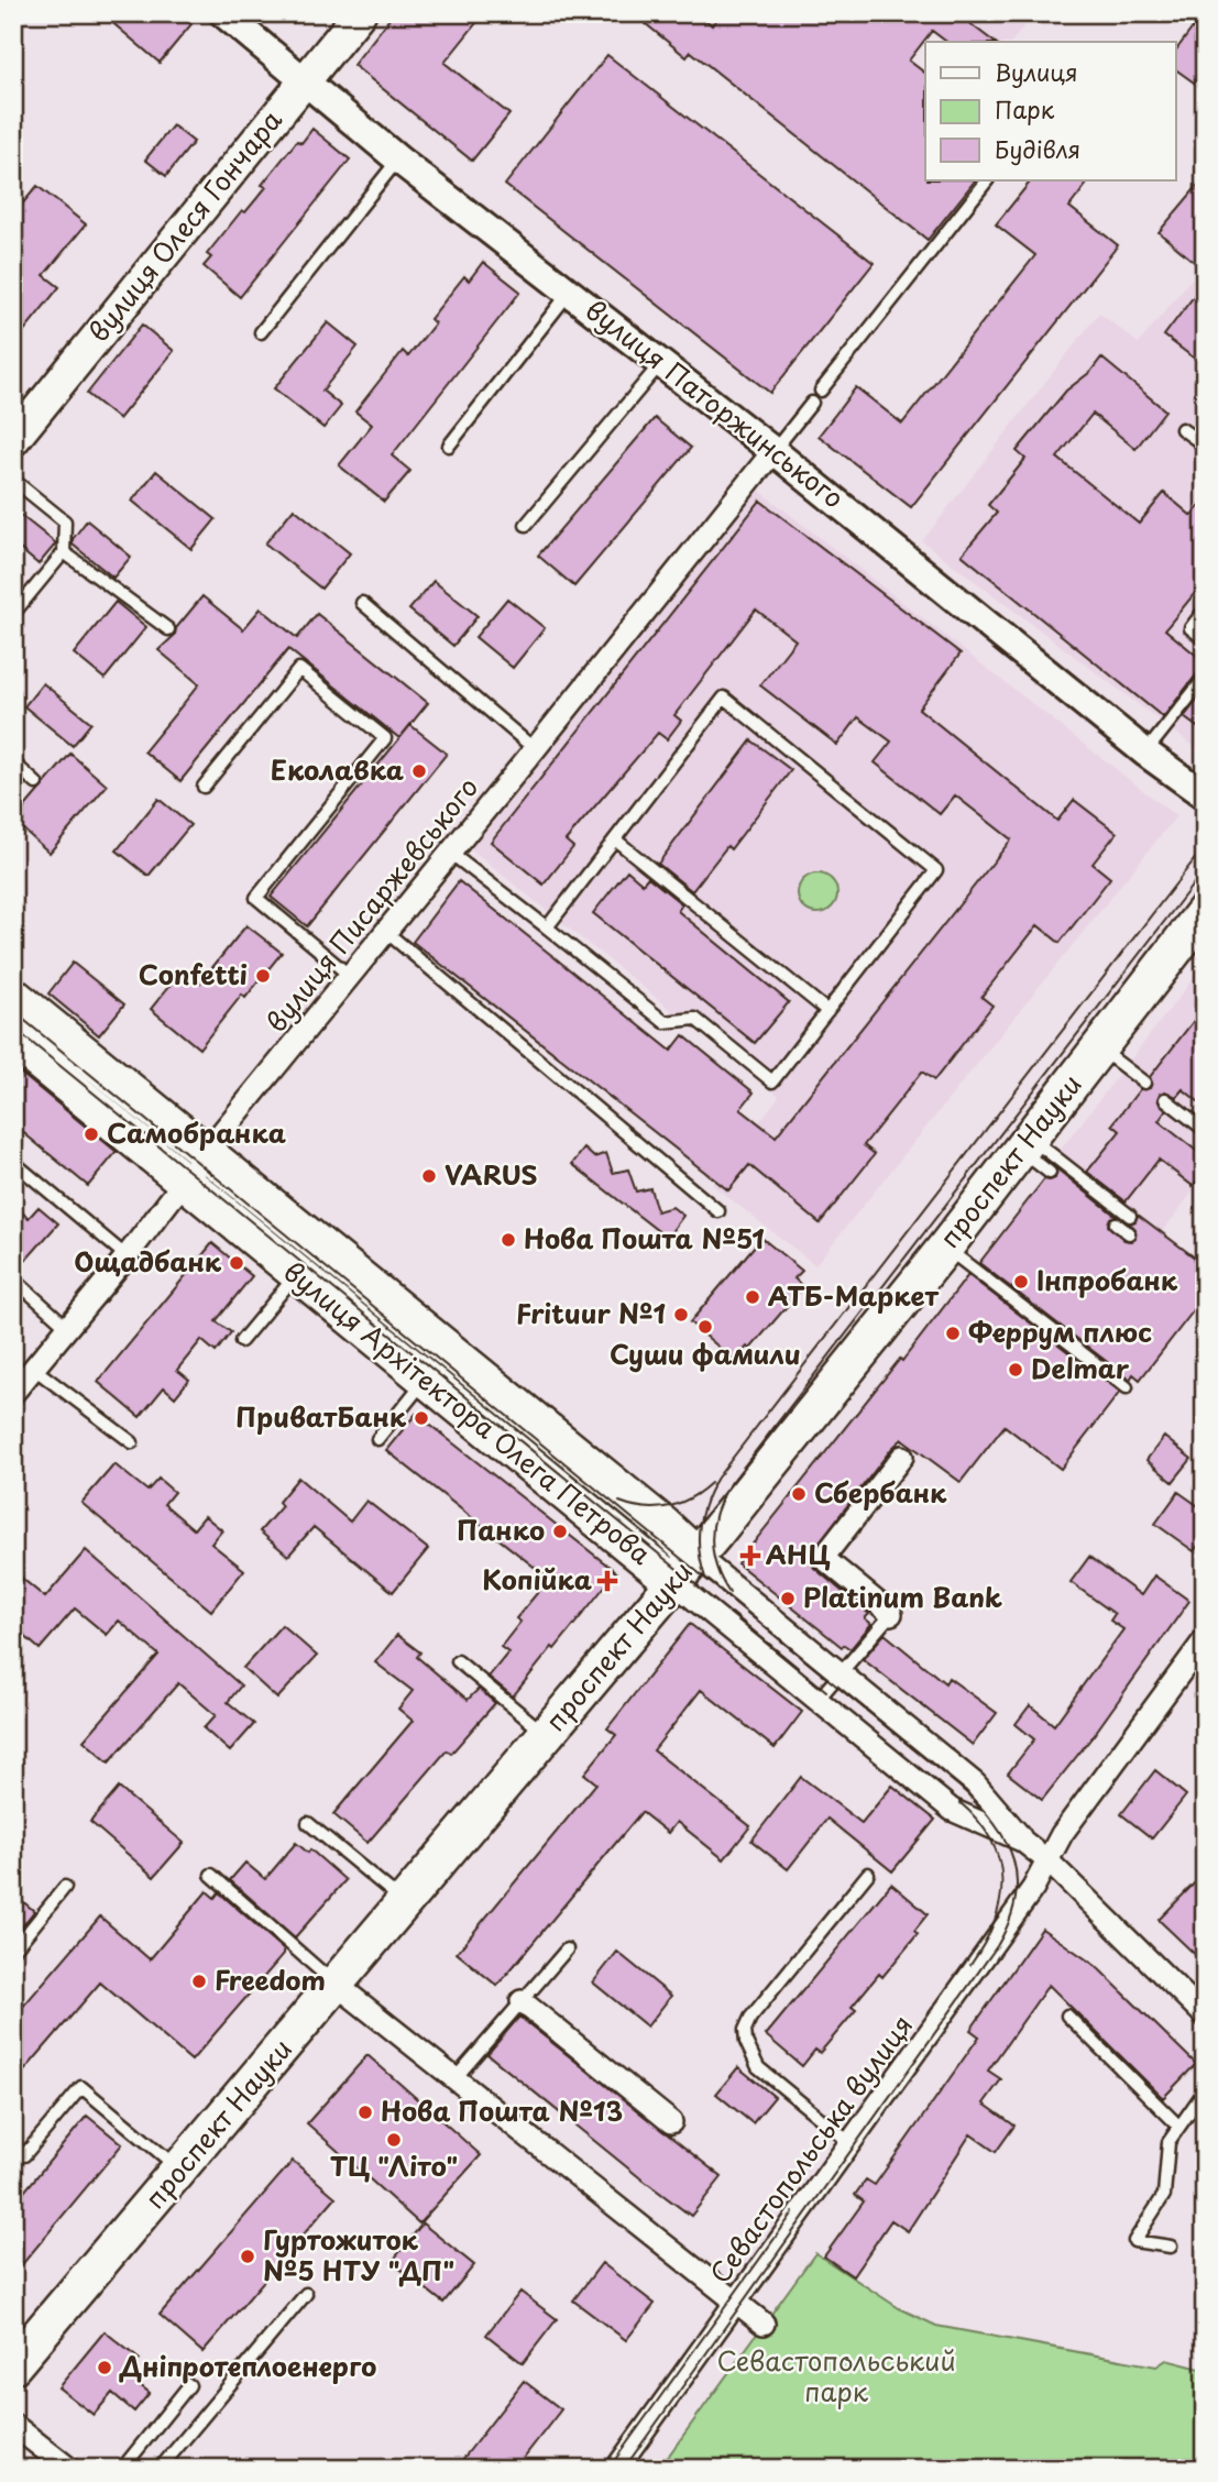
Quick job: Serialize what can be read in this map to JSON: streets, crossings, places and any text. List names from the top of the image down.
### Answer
{
  "streets": {
    "main road": ["вулиця Олеся Гончара", "проспект Науки", "вулиця Архітектора Олега Петрова"],
    "street": ["вулиця Паторжинського", "вулиця Писаржевського", "Севастопольська вулиця"]
  },
  "crossings": [
    ["вулиця Олеся Гончара", "вулиця Паторжинського"],
    ["вулиця Паторжинського", "вулиця Писаржевського"],
    ["вулиця Писаржевського", "вулиця Архітектора Олега Петрова"],
    ["проспект Науки", "вулиця Архітектора Олега Петрова"],
    ["вулиця Архітектора Олега Петрова", "Севастопольська вулиця"]
  ],
  "parks": ["Севастопольський парк"],
  "places": {
    "other": [
      "Еколавка",
      "Confetti",
      "Самобранка",
      "VARUS",
      "Нова Пошта №51",
      "Ощадбанк",
      "Інпробанк",
      "АТБ-Маркет",
      "Frituur №1",
      "Суши фамили",
      "Феррум плюс",
      "Delmar",
      "ПриватБанк",
      "Сбербанк",
      "Панко",
      "Platinum Bank",
      "Freedom",
      "Нова Пошта №13",
      "ТЦ \"Літо\"",
      "Гуртожиток №5 НТУ \"ДП\"",
      "Дніпротеплоенерго"
    ],
    "health": ["АНЦ", "Копійка"]
  },
  "legend": ["Вулиця", "Парк", "Будівля"]
}
